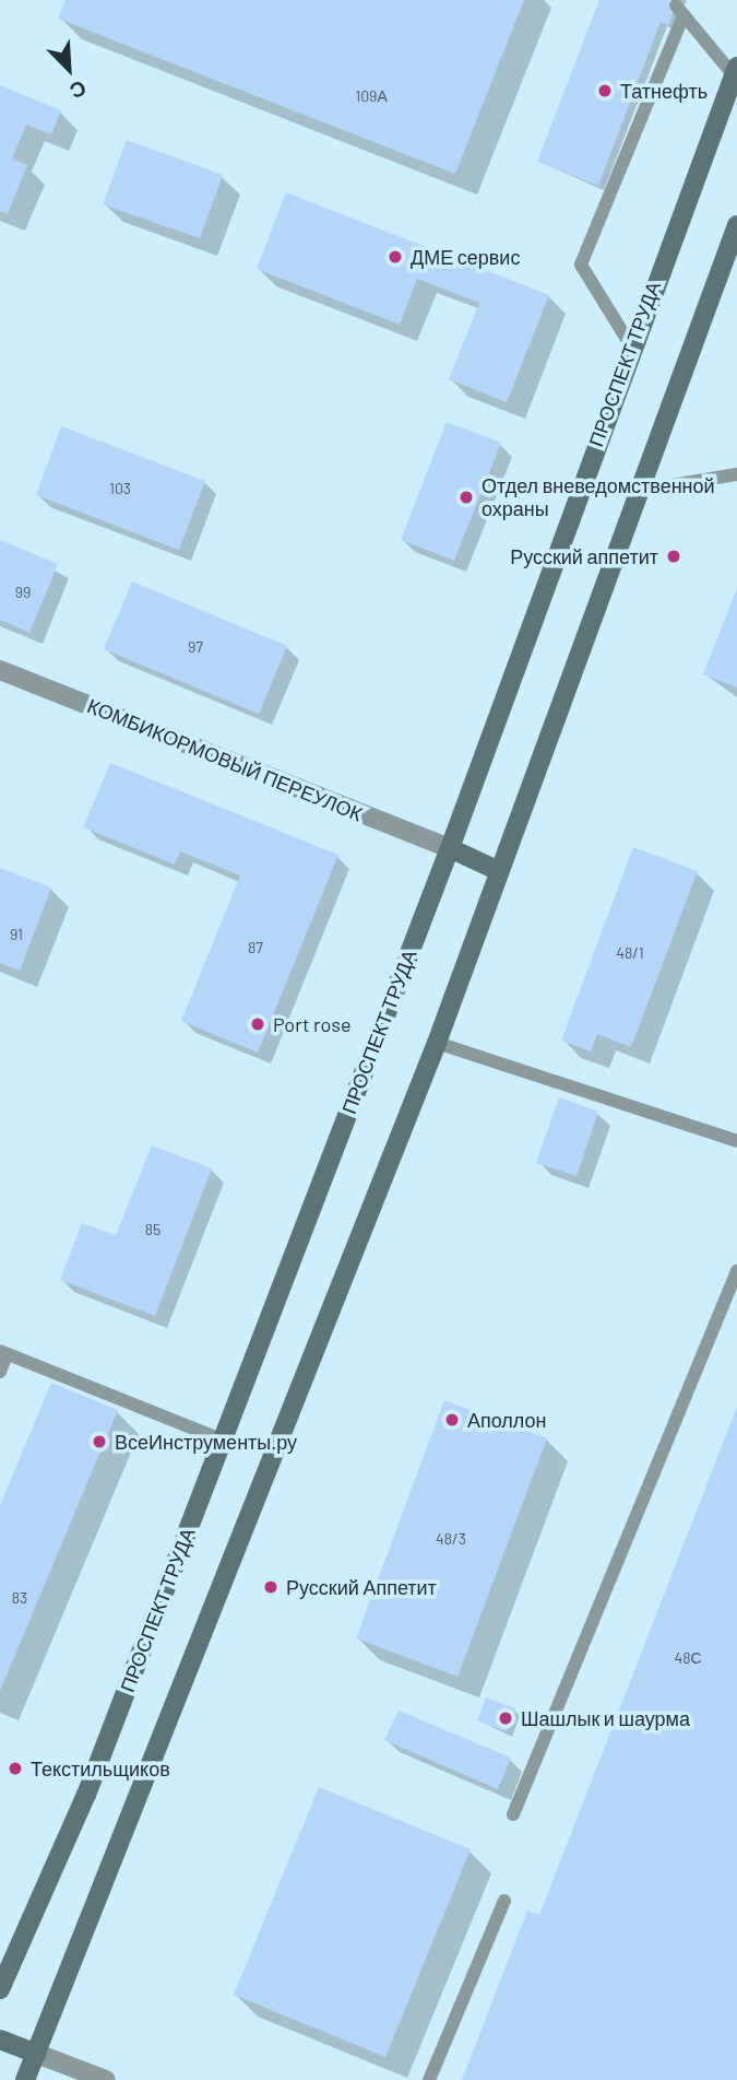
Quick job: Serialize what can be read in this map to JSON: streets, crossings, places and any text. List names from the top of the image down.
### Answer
{
  "streets": {
    "main road": ["ПРОСПЕКТ ТРУДА"],
    "street": ["КОМБИКОРМОВЫЙ ПЕРЕУЛОК"]
  },
  "crossings": [
    ["ПРОСПЕКТ ТРУДА", "КОМБИКОРМОВЫЙ ПЕРЕУЛОК"]
  ],
  "places": [
    "Татнефть",
    "ДМЕ сервис",
    "Отдел вневедомственной охраны",
    "Русский аппетит",
    "Port rose",
    "Аполлон",
    "ВсеИнструменты.ру",
    "Русский Аппетит",
    "Шашлык и шаурма",
    "Текстильщиков"
  ],
  "house_numbers": [
    "109А",
    "103",
    "99",
    "97",
    "91",
    "87",
    "48/1",
    "85",
    "48/3",
    "83",
    "48С"
  ],
  "north": "bottom right"
}
